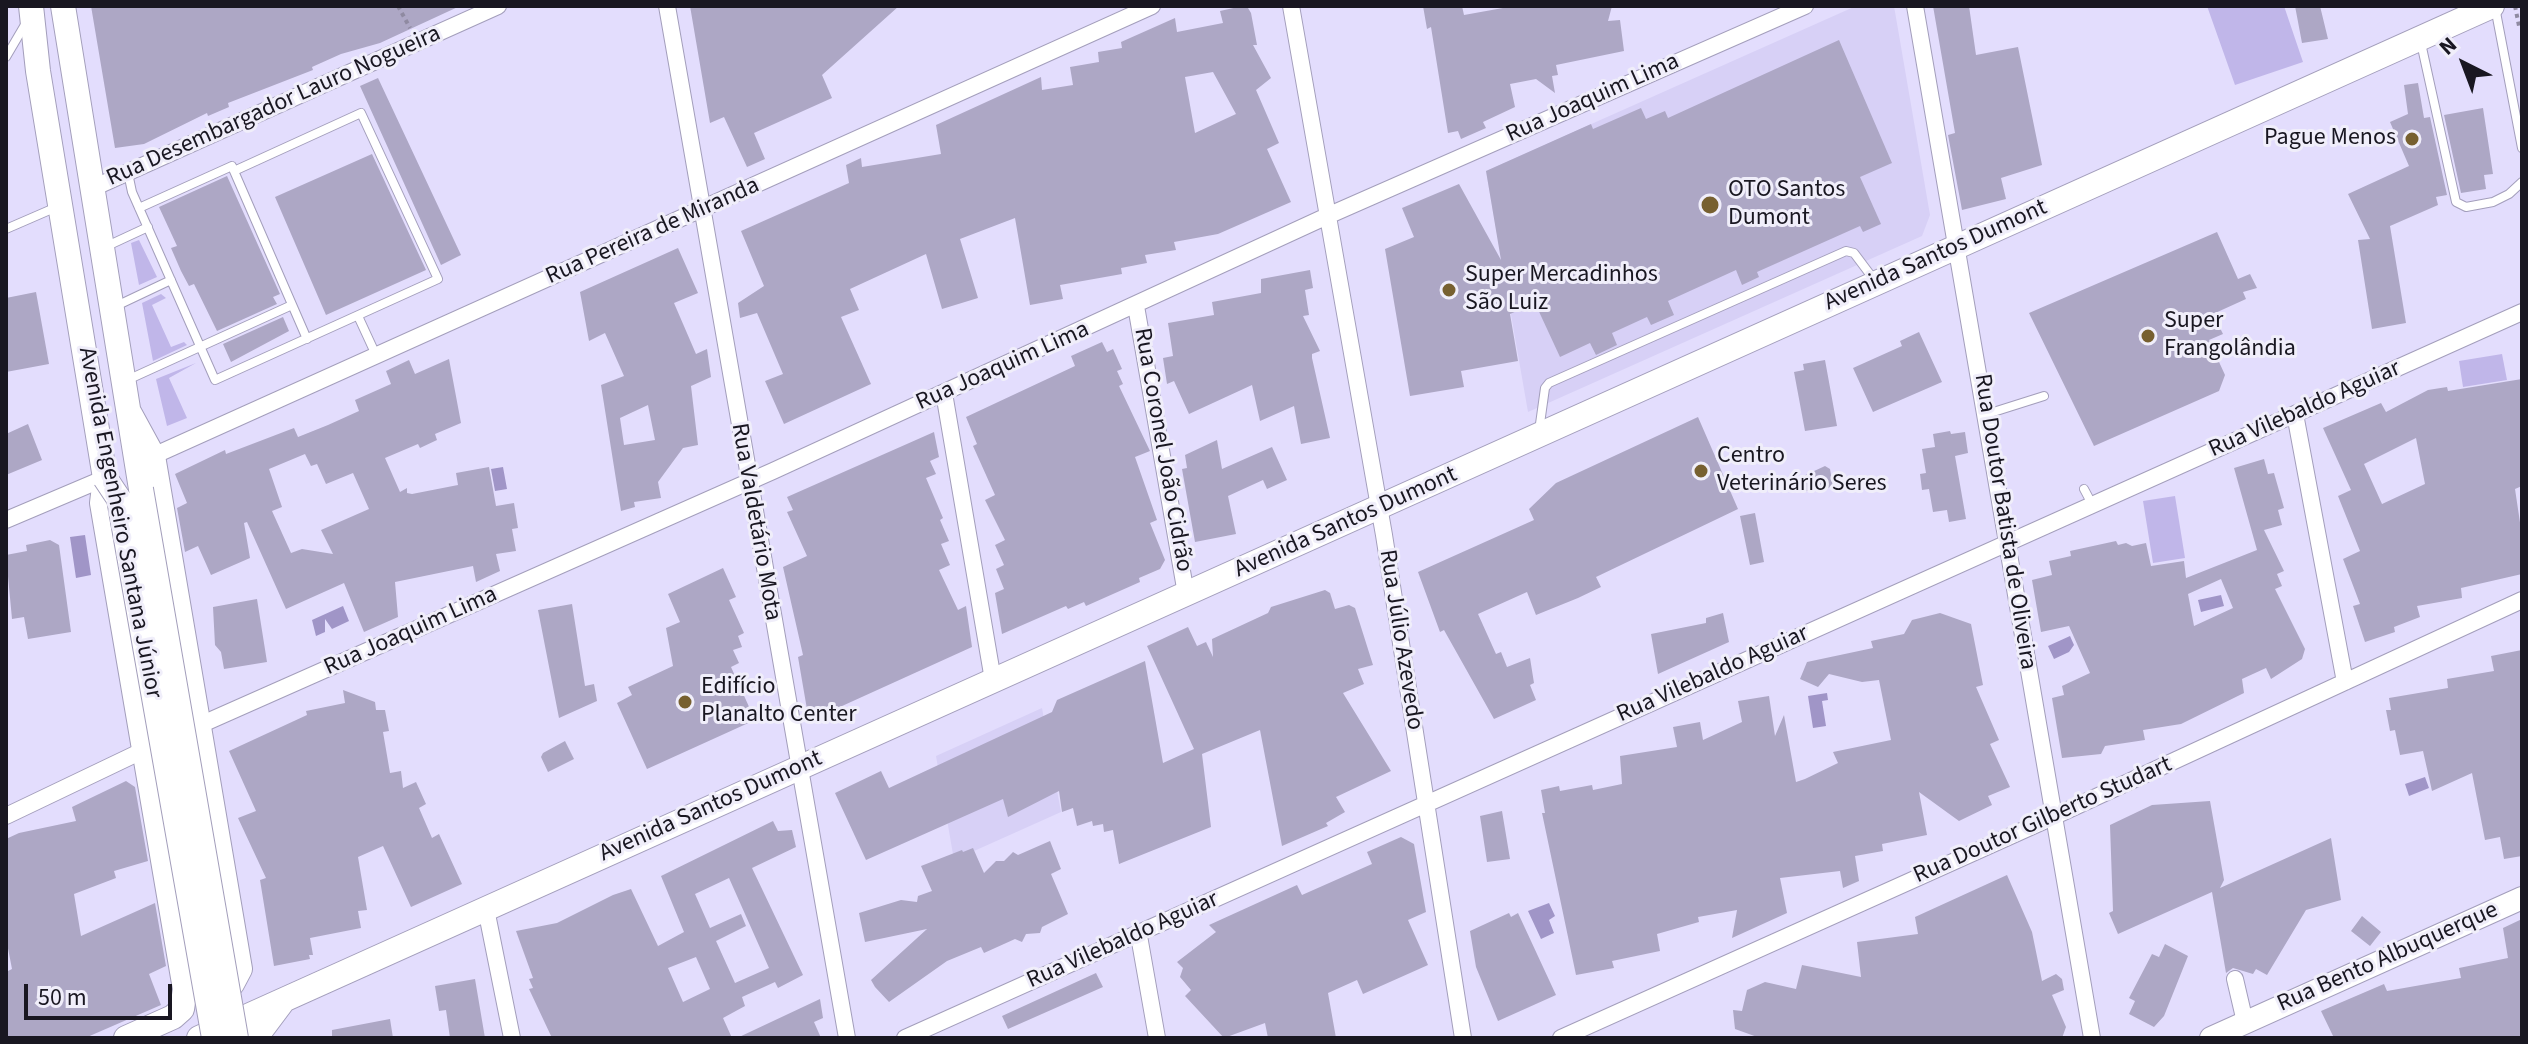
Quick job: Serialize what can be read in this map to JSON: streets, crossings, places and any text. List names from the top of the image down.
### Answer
{
  "streets": {
    "main road": ["Avenida Santos Dumont", "Avenida Engenheiro Santana Júnior"],
    "street": [
      "Rua Joaquim Lima",
      "Rua Desembargador Lauro Nogueira",
      "Rua Pereira de Miranda",
      "Rua Vilebaldo Aguiar",
      "Rua Coronel João Cidrão",
      "Rua Valdetário Mota",
      "Rua Doutor Batista de Oliveira",
      "Rua Júlio Azevedo",
      "Rua Doutor Gilberto Studart",
      "Rua Bento Albuquerque"
    ]
  },
  "crossings": [
    ["Rua Joaquim Lima", "Rua Coronel João Cidrão"],
    ["Rua Joaquim Lima", "Rua Valdetário Mota"],
    ["Rua Joaquim Lima", "Rua Júlio Azevedo"],
    ["Rua Desembargador Lauro Nogueira", "Avenida Engenheiro Santana Júnior"],
    ["Rua Pereira de Miranda", "Rua Valdetário Mota"],
    ["Avenida Santos Dumont", "Rua Coronel João Cidrão"],
    ["Avenida Santos Dumont", "Rua Valdetário Mota"],
    ["Avenida Santos Dumont", "Rua Doutor Batista de Oliveira"],
    ["Avenida Santos Dumont", "Rua Júlio Azevedo"],
    ["Rua Vilebaldo Aguiar", "Rua Doutor Batista de Oliveira"],
    ["Rua Vilebaldo Aguiar", "Rua Júlio Azevedo"],
    ["Rua Doutor Batista de Oliveira", "Rua Doutor Gilberto Studart"]
  ],
  "places": [
    "Pague Menos",
    "OTO Santos Dumont",
    "Super Mercadinhos São Luiz",
    "Super Frangolândia",
    "Centro Veterinário Seres",
    "Edifício Planalto Center"
  ],
  "scale_bar": "50 m",
  "north": "top left"
}
